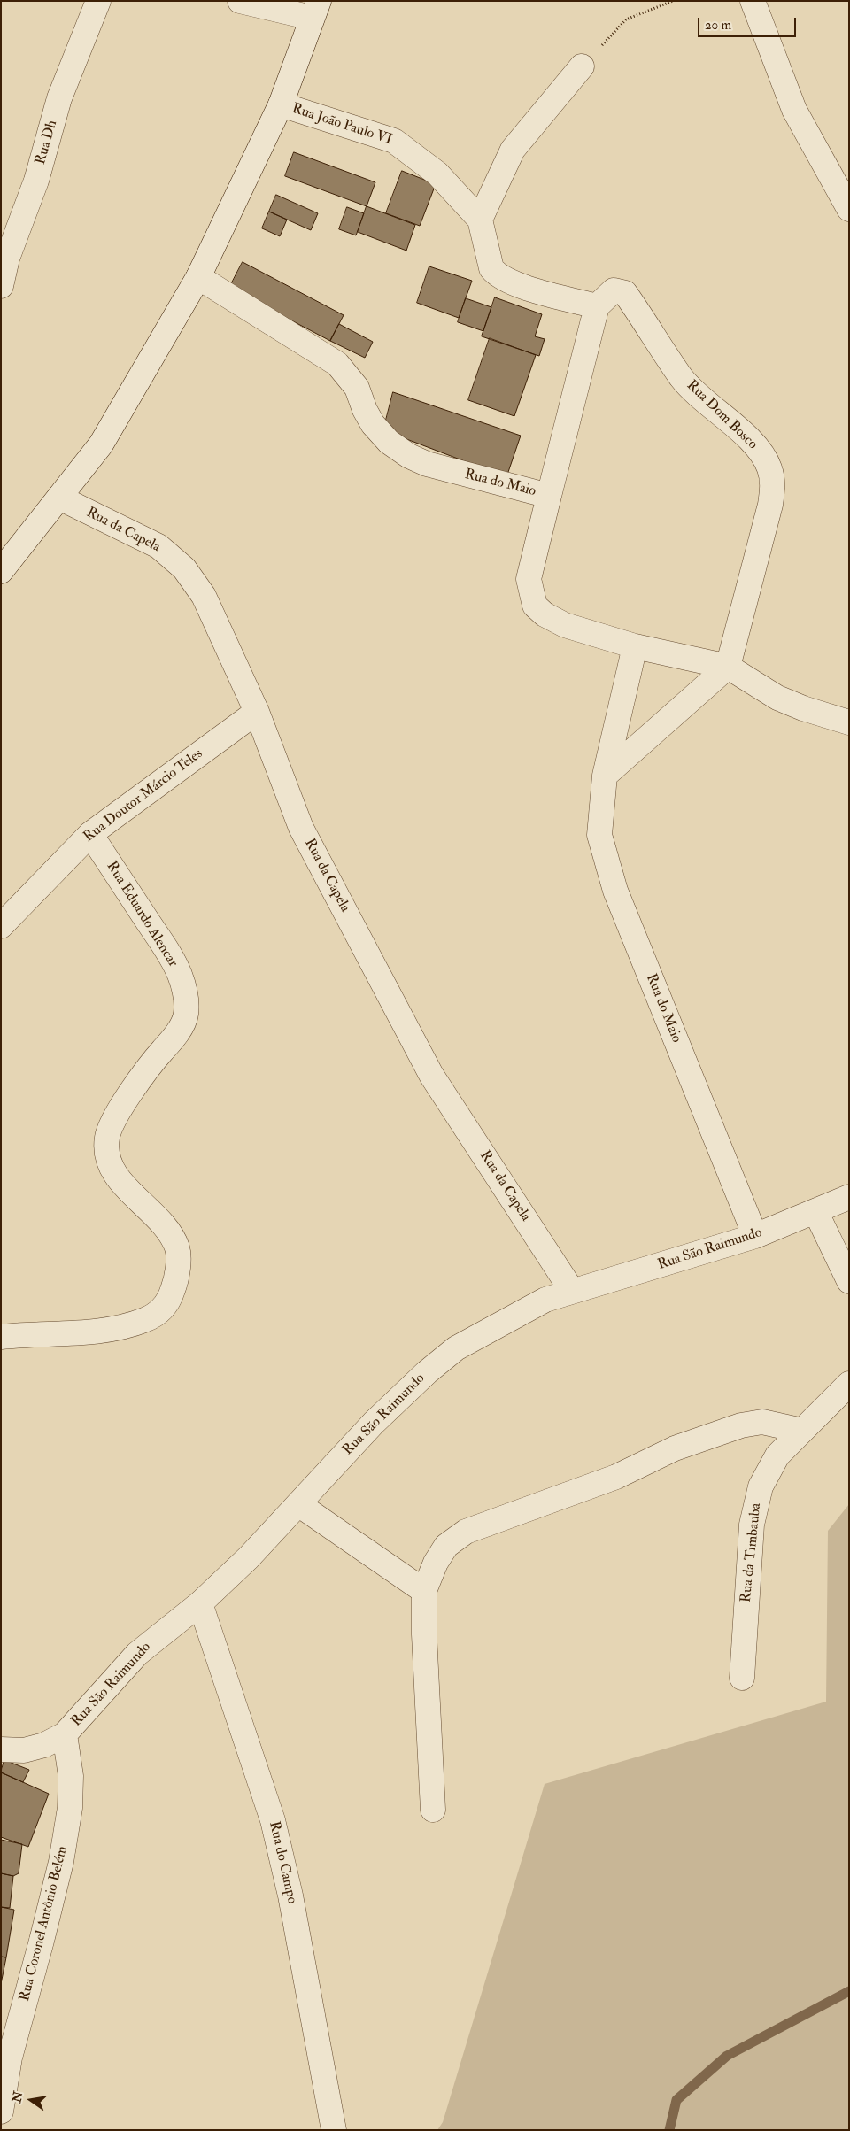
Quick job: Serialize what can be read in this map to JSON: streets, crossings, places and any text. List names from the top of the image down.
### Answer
{
  "streets": {
    "street": [
      "Rua João Paulo VI",
      "Rua Dh",
      "Rua Dom Bosco",
      "Rua do Maio",
      "Rua da Capela",
      "Rua Doutor Márcio Teles",
      "Rua Eduardo Alencar",
      "Rua São Raimundo",
      "Rua da Timbauba",
      "Rua do Campo",
      "Rua Coronel Antônio Belém"
    ]
  },
  "crossings": [
    ["Rua do Maio", "Rua São Raimundo"],
    ["Rua da Capela", "Rua Doutor Márcio Teles"],
    ["Rua da Capela", "Rua São Raimundo"],
    ["Rua Doutor Márcio Teles", "Rua Eduardo Alencar"],
    ["Rua São Raimundo", "Rua do Campo"],
    ["Rua São Raimundo", "Rua Coronel Antônio Belém"]
  ],
  "scale_bar": "20 m",
  "north": "left"
}
